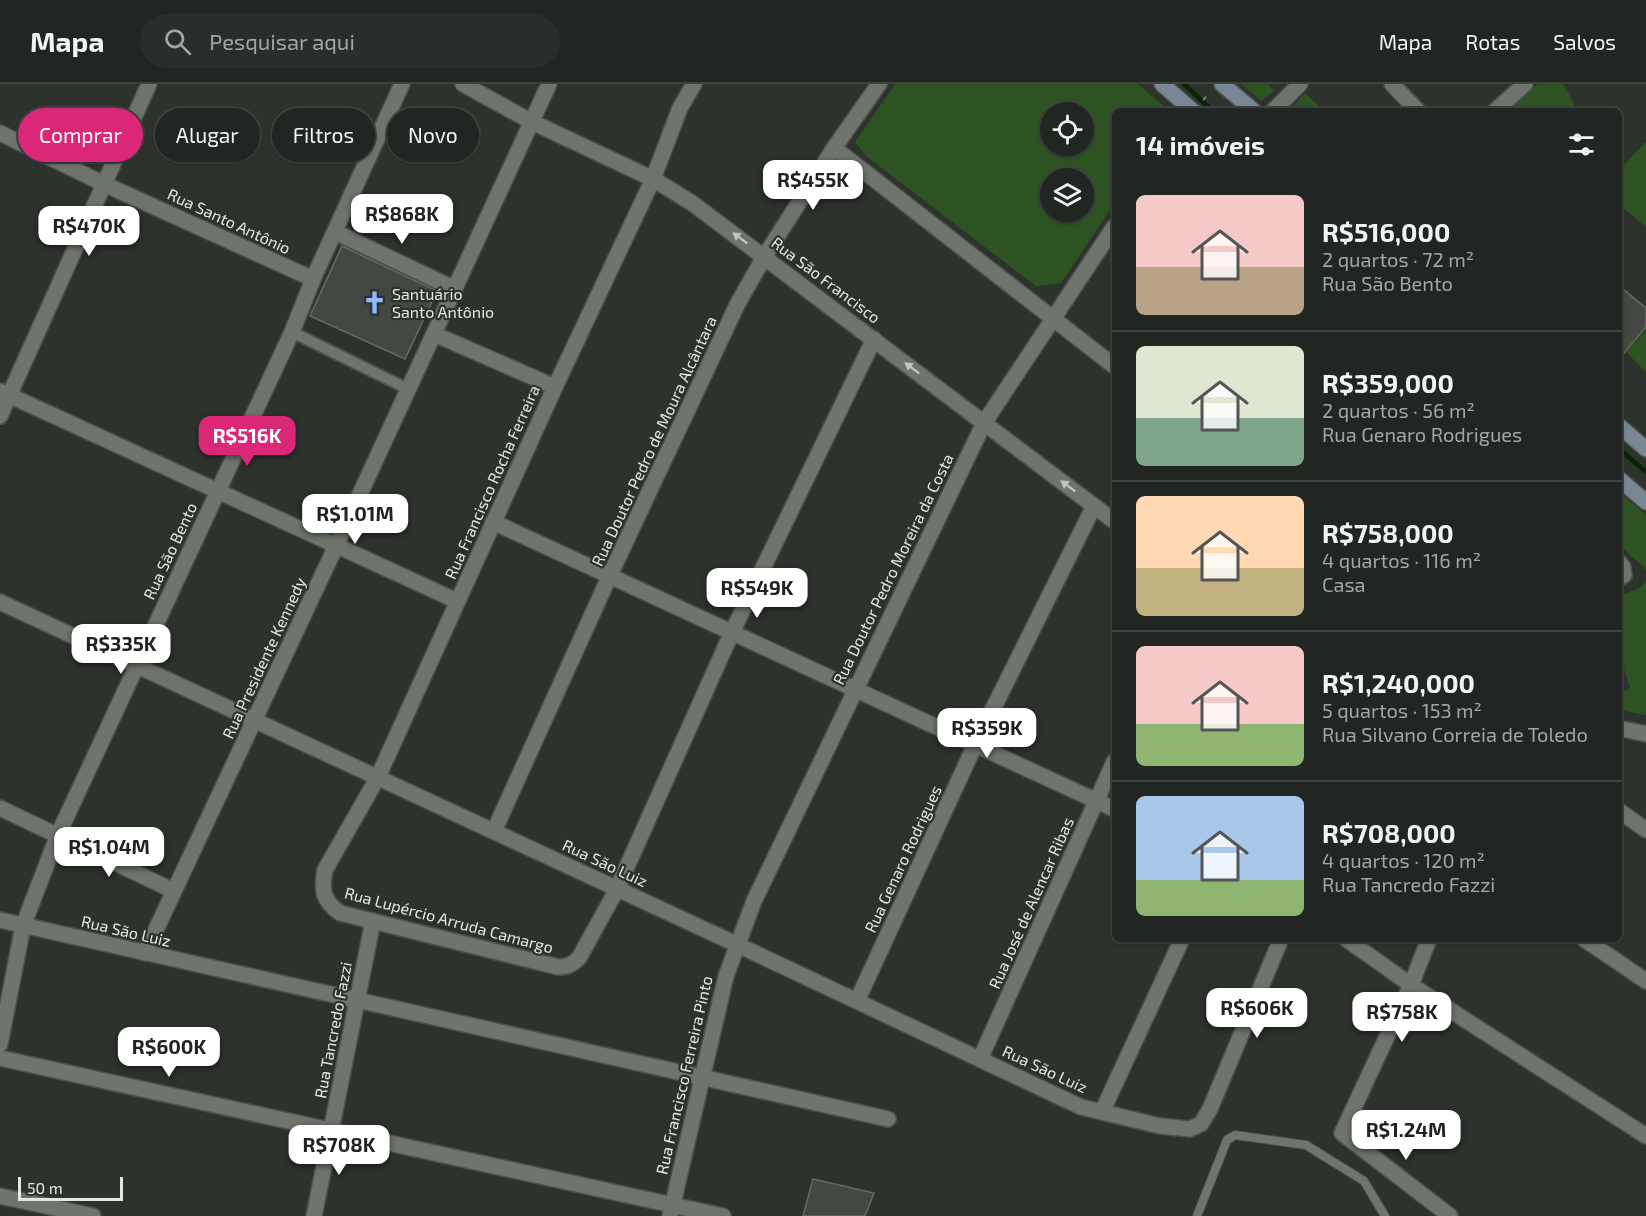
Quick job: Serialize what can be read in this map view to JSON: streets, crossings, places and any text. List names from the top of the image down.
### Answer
{
  "streets": {
    "street": [
      "Rua Santo Antônio",
      "Rua São Francisco",
      "Rua Doutor Pedro de Moura Alcântara",
      "Rua Francisco Rocha Ferreira",
      "Rua São Bento",
      "Rua Doutor Pedro Moreira da Costa",
      "Rua Presidente Kennedy",
      "Rua Genaro Rodrigues",
      "Rua São Luiz",
      "Rua José de Alencar Ribas",
      "Rua Lupércio Arruda Camargo",
      "Rua Tancredo Fazzi",
      "Rua Francisco Ferreira Pinto"
    ]
  },
  "crossings": [
    ["Rua Santo Antônio", "Rua São Bento"],
    ["Rua São Francisco", "Rua Doutor Pedro de Moura Alcântara"],
    ["Rua São Francisco", "Rua Francisco Rocha Ferreira"],
    ["Rua São Francisco", "Rua Doutor Pedro Moreira da Costa"],
    ["Rua São Francisco", "Rua Presidente Kennedy"],
    ["Rua São Francisco", "Rua Genaro Rodrigues"],
    ["Rua Doutor Pedro de Moura Alcântara", "Rua São Luiz"],
    ["Rua Francisco Rocha Ferreira", "Rua São Luiz"],
    ["Rua Francisco Rocha Ferreira", "Rua Lupércio Arruda Camargo"],
    ["Rua São Bento", "Rua São Luiz"],
    ["Rua Doutor Pedro Moreira da Costa", "Rua São Luiz"],
    ["Rua Doutor Pedro Moreira da Costa", "Rua Francisco Ferreira Pinto"],
    ["Rua Presidente Kennedy", "Rua São Luiz"],
    ["Rua Genaro Rodrigues", "Rua São Luiz"],
    ["Rua São Luiz", "Rua José de Alencar Ribas"],
    ["Rua São Luiz", "Rua Lupércio Arruda Camargo"],
    ["Rua São Luiz", "Rua Tancredo Fazzi"],
    ["Rua São Luiz", "Rua Francisco Ferreira Pinto"],
    ["Rua Lupércio Arruda Camargo", "Rua Tancredo Fazzi"]
  ],
  "places": {
    "church": ["Santuário Santo Antônio"]
  },
  "scale_bar": "50 m",
  "page": {
    "header": "Mapa",
    "search": "Pesquisar aqui",
    "nav": ["Mapa", "Rotas", "Salvos"],
    "chip": [
      "Comprar",
      "Alugar",
      "Filtros",
      "Novo"
    ],
    "heading": "14 imóveis",
    "price": [
      "R$455K",
      "R$868K",
      "R$470K",
      "R$516K",
      "R$1.01M",
      "R$549K",
      "R$335K",
      "R$359K",
      "R$1.04M",
      "R$606K",
      "R$758K",
      "R$600K",
      "R$1.24M",
      "R$708K"
    ],
    "list": [
      {
        "name": "R$516,000",
        "note": "2 quartos · 72 m² · Rua São Bento"
      },
      {
        "name": "R$359,000",
        "note": "2 quartos · 56 m² · Rua Genaro Rodrigues"
      },
      {
        "name": "R$758,000",
        "note": "4 quartos · 116 m² · Casa"
      },
      {
        "name": "R$1,240,000",
        "note": "5 quartos · 153 m² · Rua Silvano Correia de Toledo"
      },
      {
        "name": "R$708,000",
        "note": "4 quartos · 120 m² · Rua Tancredo Fazzi"
      }
    ],
    "scale": "50 m"
  }
}
